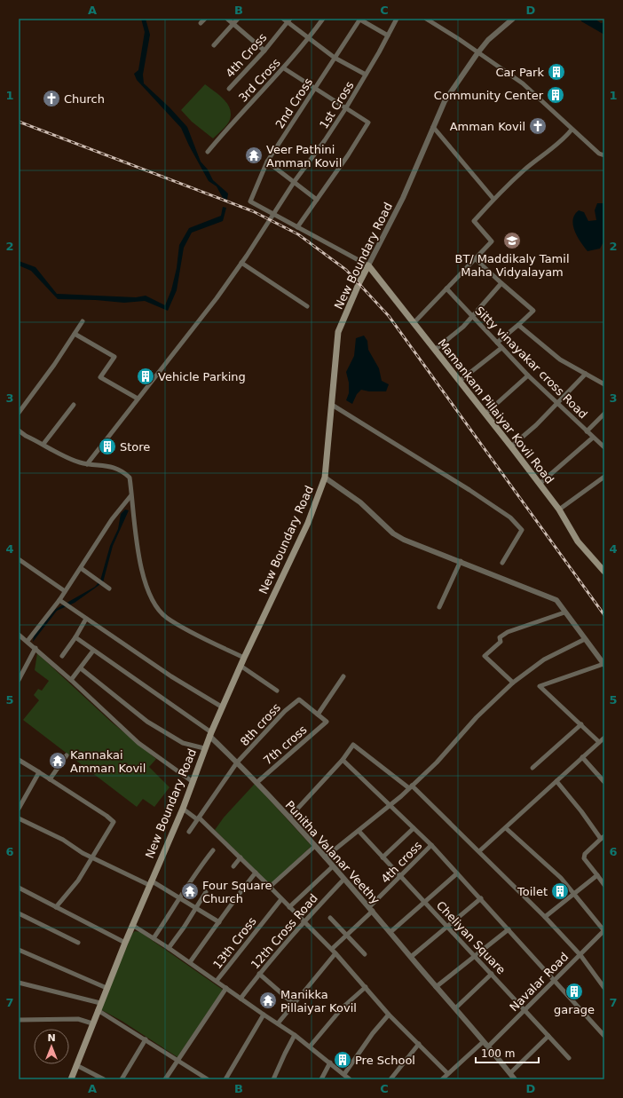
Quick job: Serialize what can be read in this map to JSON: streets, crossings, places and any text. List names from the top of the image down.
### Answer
{
  "streets": {
    "main road": ["New Boundary Road", "Mamankam Pillaiyar Kovil Road"],
    "street": [
      "4th Cross",
      "3rd Cross",
      "2nd Cross",
      "1st Cross",
      "Sitty vinayakar cross Road",
      "8th cross",
      "7th cross",
      "Punitha Valanar Veethy",
      "4th cross",
      "12th Cross Road",
      "Cheliyan Square",
      "13th Cross",
      "Navalar Road"
    ]
  },
  "crossings": [
    ["2nd Cross", "1st Cross"],
    ["New Boundary Road", "Mamankam Pillaiyar Kovil Road"],
    ["New Boundary Road", "Punitha Valanar Veethy"],
    ["8th cross", "7th cross"],
    ["8th cross", "Punitha Valanar Veethy"],
    ["7th cross", "Punitha Valanar Veethy"],
    ["Punitha Valanar Veethy", "4th cross"],
    ["Punitha Valanar Veethy", "12th Cross Road"],
    ["Punitha Valanar Veethy", "Navalar Road"],
    ["4th cross", "Cheliyan Square"],
    ["Cheliyan Square", "Navalar Road"]
  ],
  "places": {
    "building": [
      "Car Park",
      "Community Center",
      "Vehicle Parking",
      "Store",
      "Toilet",
      "garage",
      "Pre School"
    ],
    "church": ["Church", "Amman Kovil"],
    "temple": [
      "Veer Pathini Amman Kovil",
      "Kannakai Amman Kovil",
      "Four Square Church",
      "Manikka Pillaiyar Kovil"
    ],
    "school or university": ["BT/ Maddikaly Tamil Maha Vidyalayam"]
  },
  "scale_bar": "100 m",
  "north": "top",
  "grid": {
    "columns": [
      "A",
      "B",
      "C",
      "D"
    ],
    "rows": [
      "1",
      "2",
      "3",
      "4",
      "5",
      "6",
      "7"
    ]
  }
}
